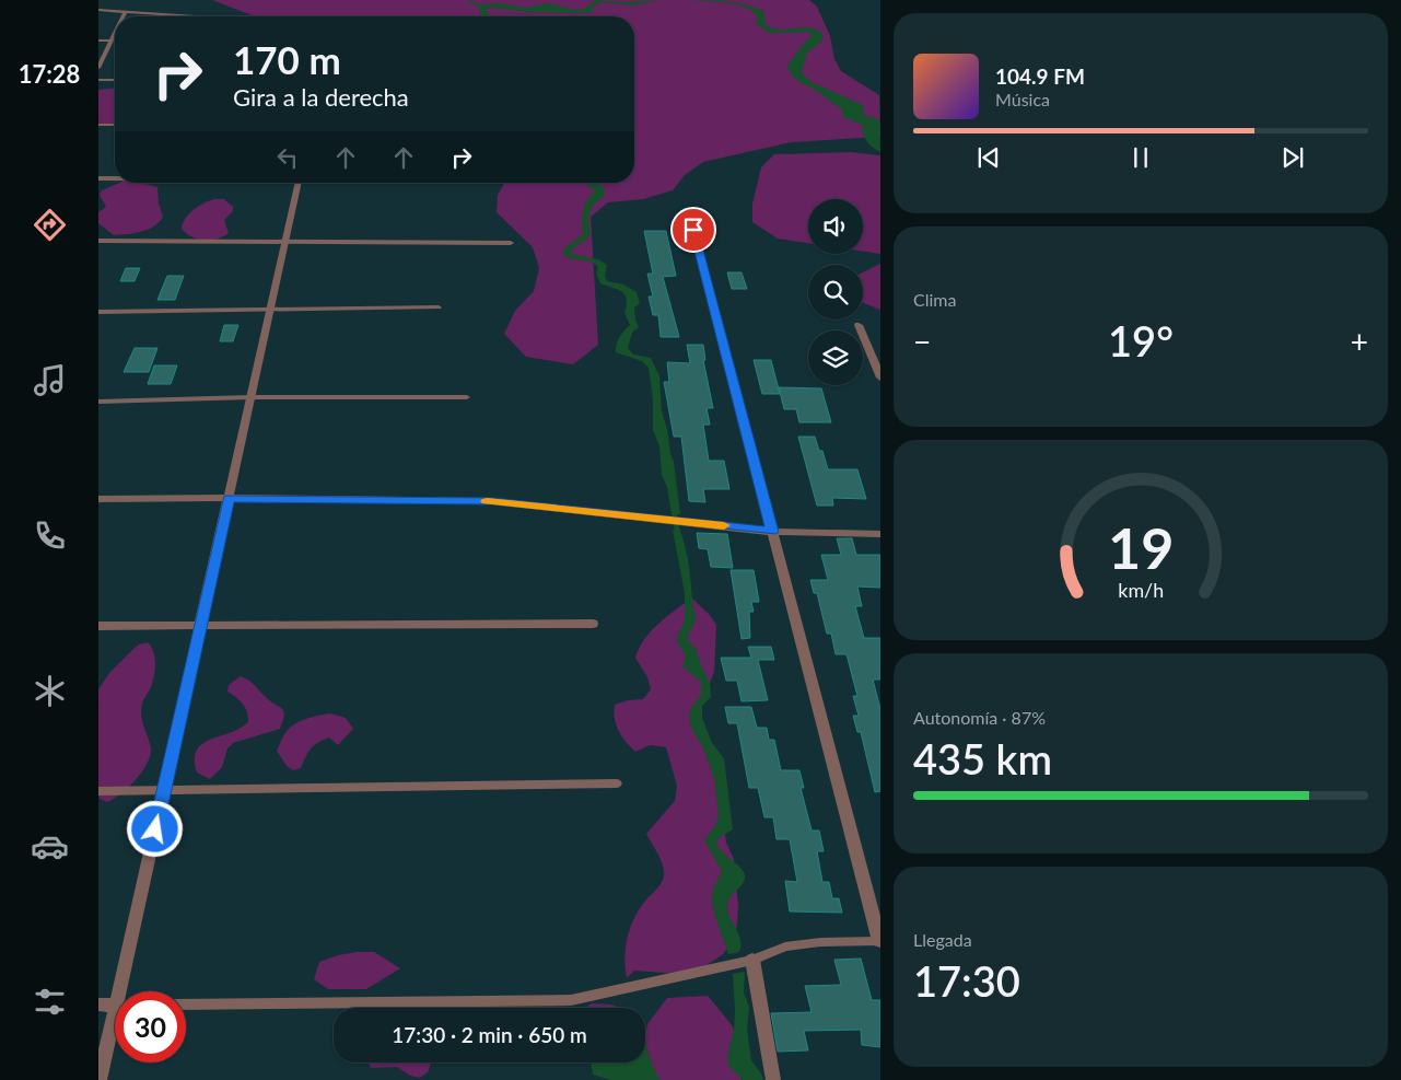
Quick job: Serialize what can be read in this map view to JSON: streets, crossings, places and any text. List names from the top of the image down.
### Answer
{
  "page": {
    "tabs": "17:28",
    "turn": ["170 m", "Gira a la derecha"],
    "song": ["104.9 FM", "Música"],
    "tile": [
      "Clima",
      ["Autonomía · 87%", "435 km"],
      ["Llegada", "17:30"]
    ],
    "heat": ["−", "19°", "+"],
    "limit": "30",
    "trip": "17:30 · 2 min · 650 m",
    "gauge": ["19", "km/h"]
  }
}
